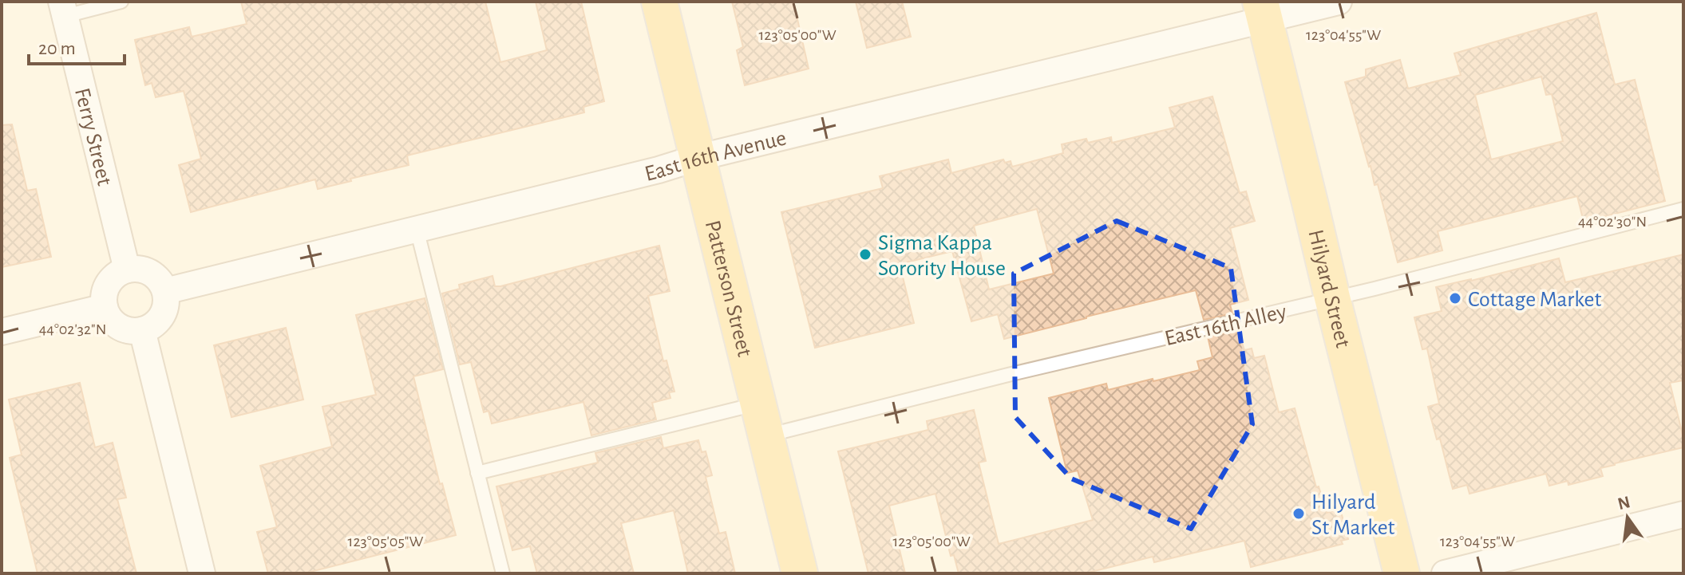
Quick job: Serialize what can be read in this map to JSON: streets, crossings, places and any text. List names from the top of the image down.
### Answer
{
  "streets": {
    "main road": ["Patterson Street", "Hilyard Street"],
    "street": ["Ferry Street", "East 16th Avenue"],
    "lane": ["East 16th Alley"]
  },
  "crossings": [
    ["Ferry Street", "East 16th Avenue"],
    ["East 16th Avenue", "Patterson Street"],
    ["East 16th Avenue", "Hilyard Street"],
    ["Patterson Street", "East 16th Alley"],
    ["Hilyard Street", "East 16th Alley"]
  ],
  "places": ["Sigma Kappa Sorority House", "Cottage Market", "Hilyard St Market"],
  "scale_bar": "20 m",
  "north": "top",
  "coordinates": [
    "123°05'00\"W",
    "123°04'55\"W",
    "44°02'30\"N",
    "44°02'32\"N",
    "123°05'05\"W"
  ]
}
